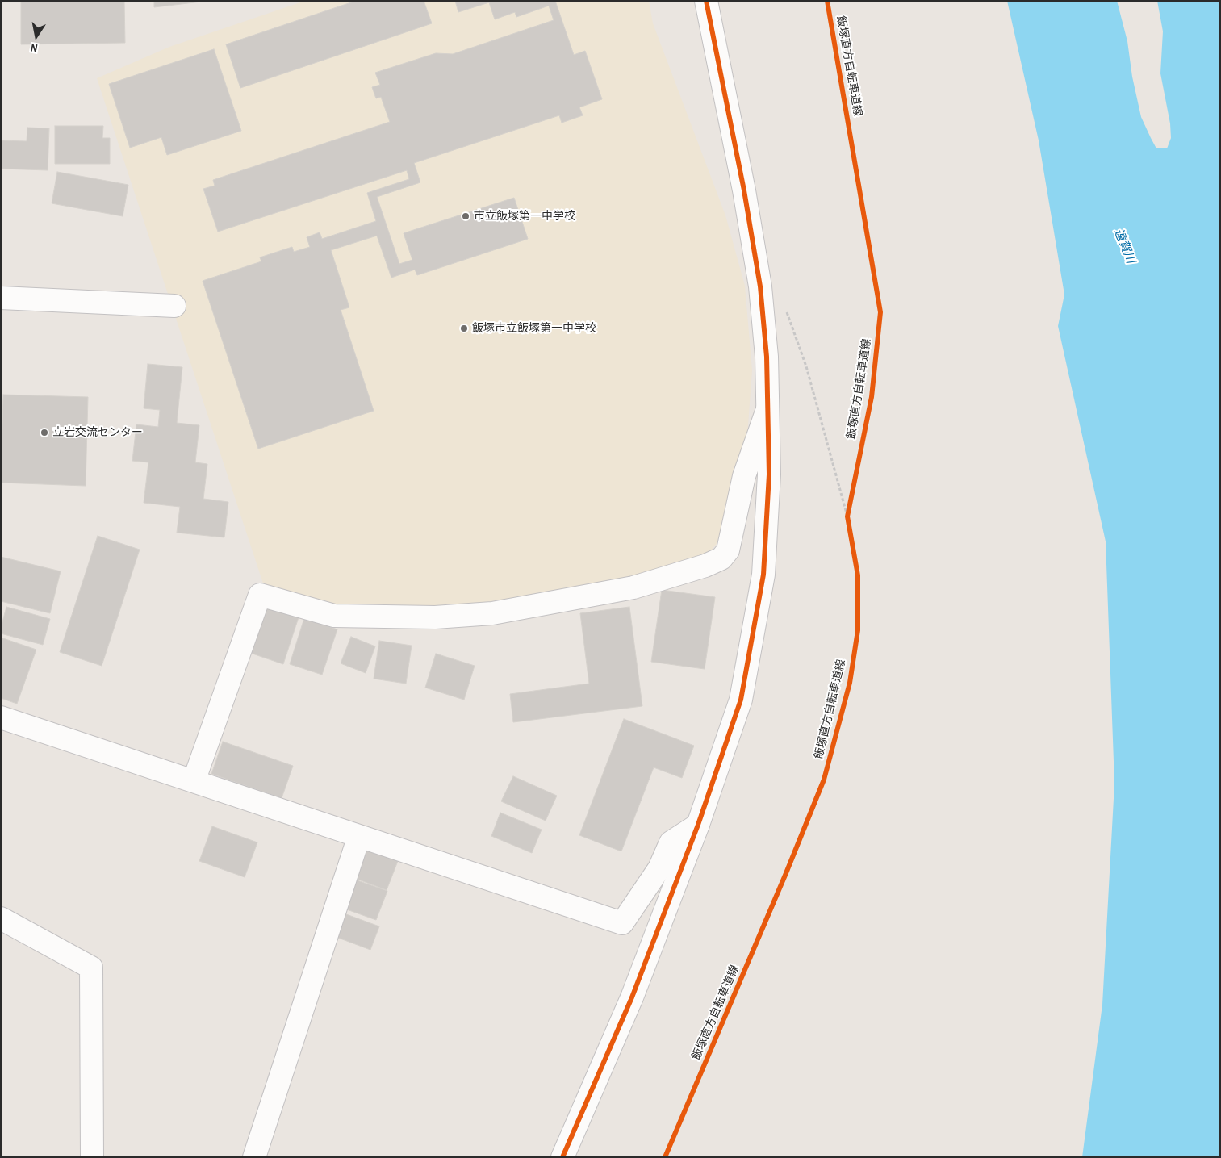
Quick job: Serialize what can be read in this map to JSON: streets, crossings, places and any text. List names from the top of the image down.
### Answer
{
  "streets": {
    "cycle path": ["飯塚直方自転車道線"]
  },
  "water": ["遠賀川"],
  "places": ["市立飯塚第一中学校", "飯塚市立飯塚第一中学校", "立岩交流センター"],
  "north": "bottom"
}
